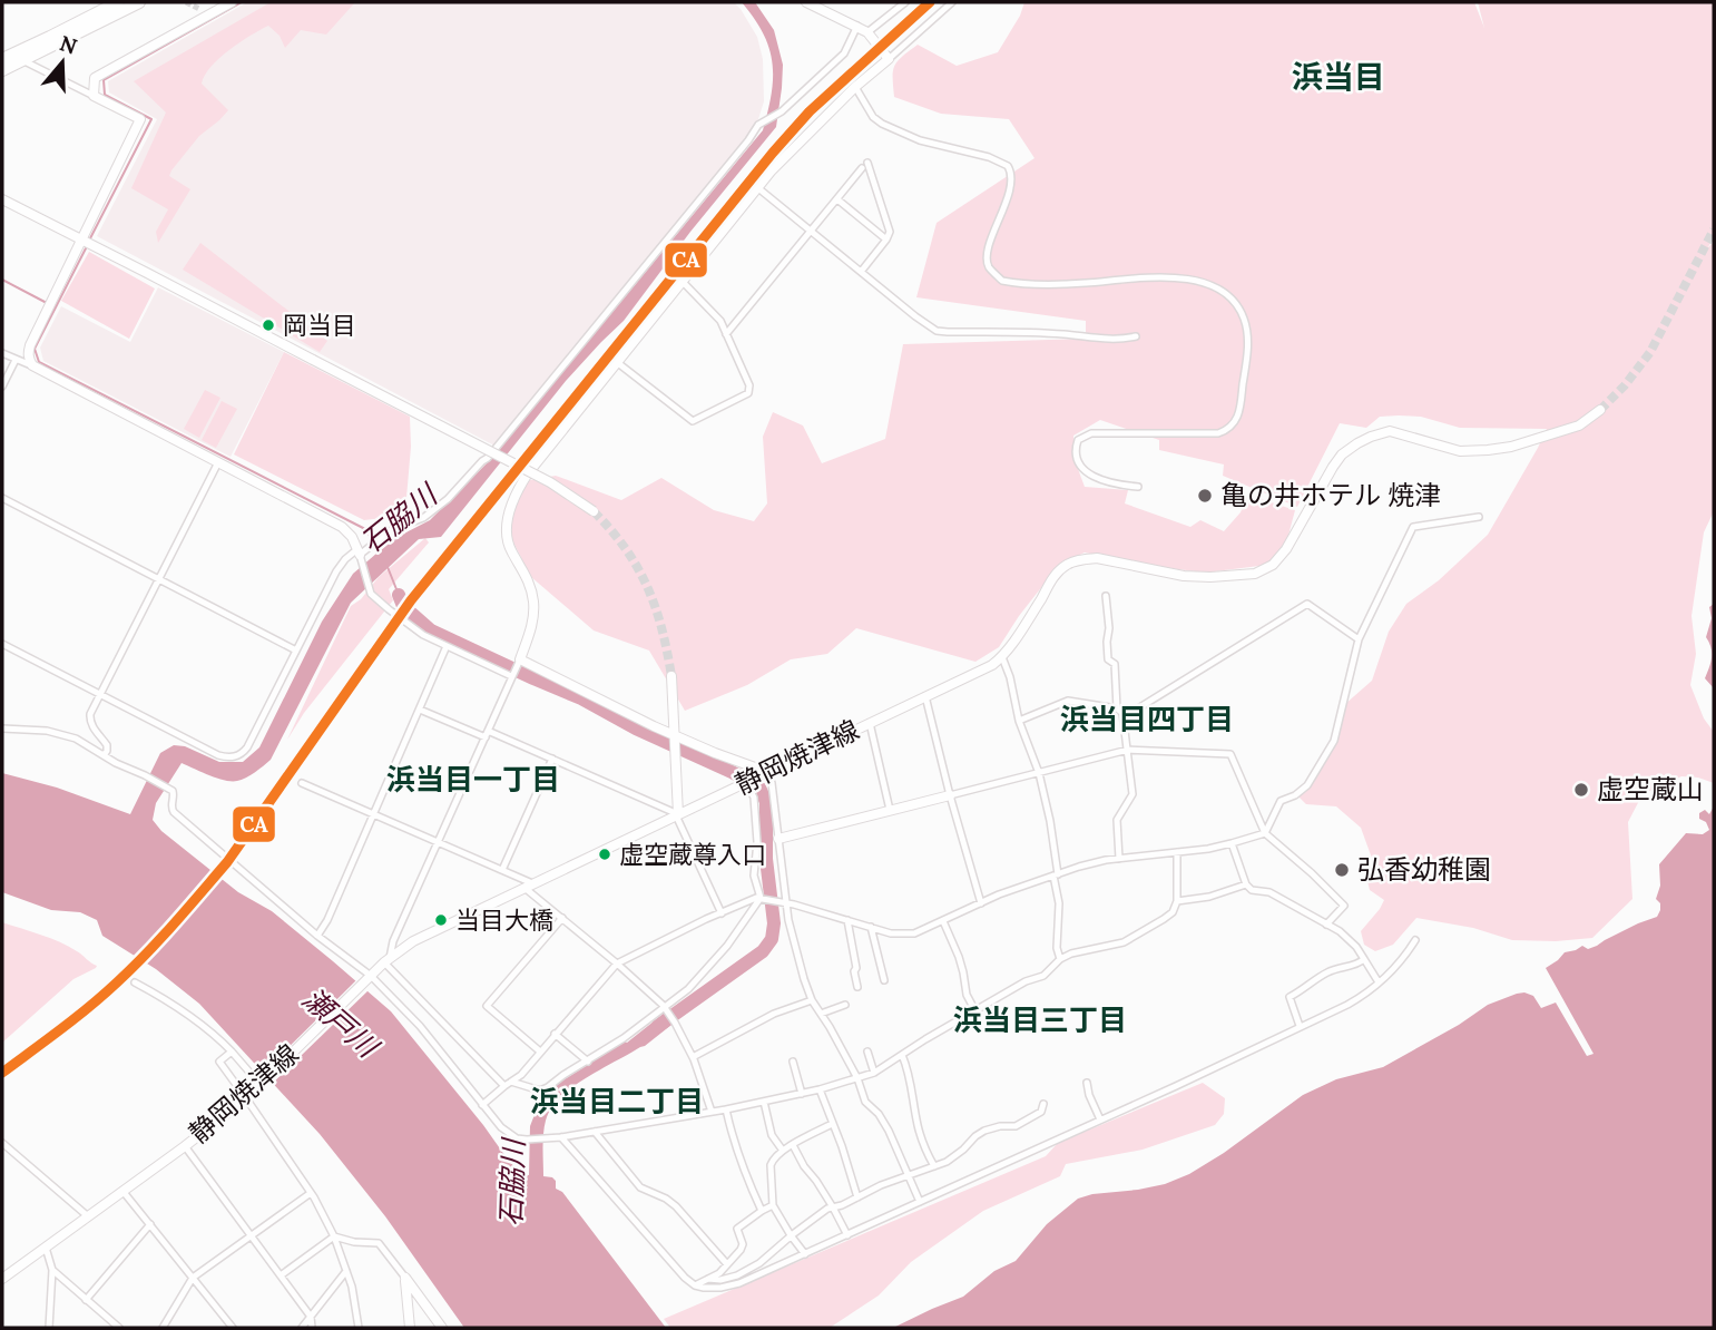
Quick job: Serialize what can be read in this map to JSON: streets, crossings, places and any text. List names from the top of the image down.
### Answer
{
  "streets": {
    "street": ["静岡焼津線"]
  },
  "districts": [
    "浜当目",
    "浜当目四丁目",
    "浜当目一丁目",
    "浜当目三丁目",
    "浜当目二丁目"
  ],
  "water": ["石脇川", "瀬戸川"],
  "places": [
    "岡当目",
    "亀の井ホテル 焼津",
    "虚空蔵山",
    "虚空蔵尊入口",
    "弘香幼稚園",
    "当目大橋"
  ],
  "lines": ["transit line CA"],
  "north": "top"
}
